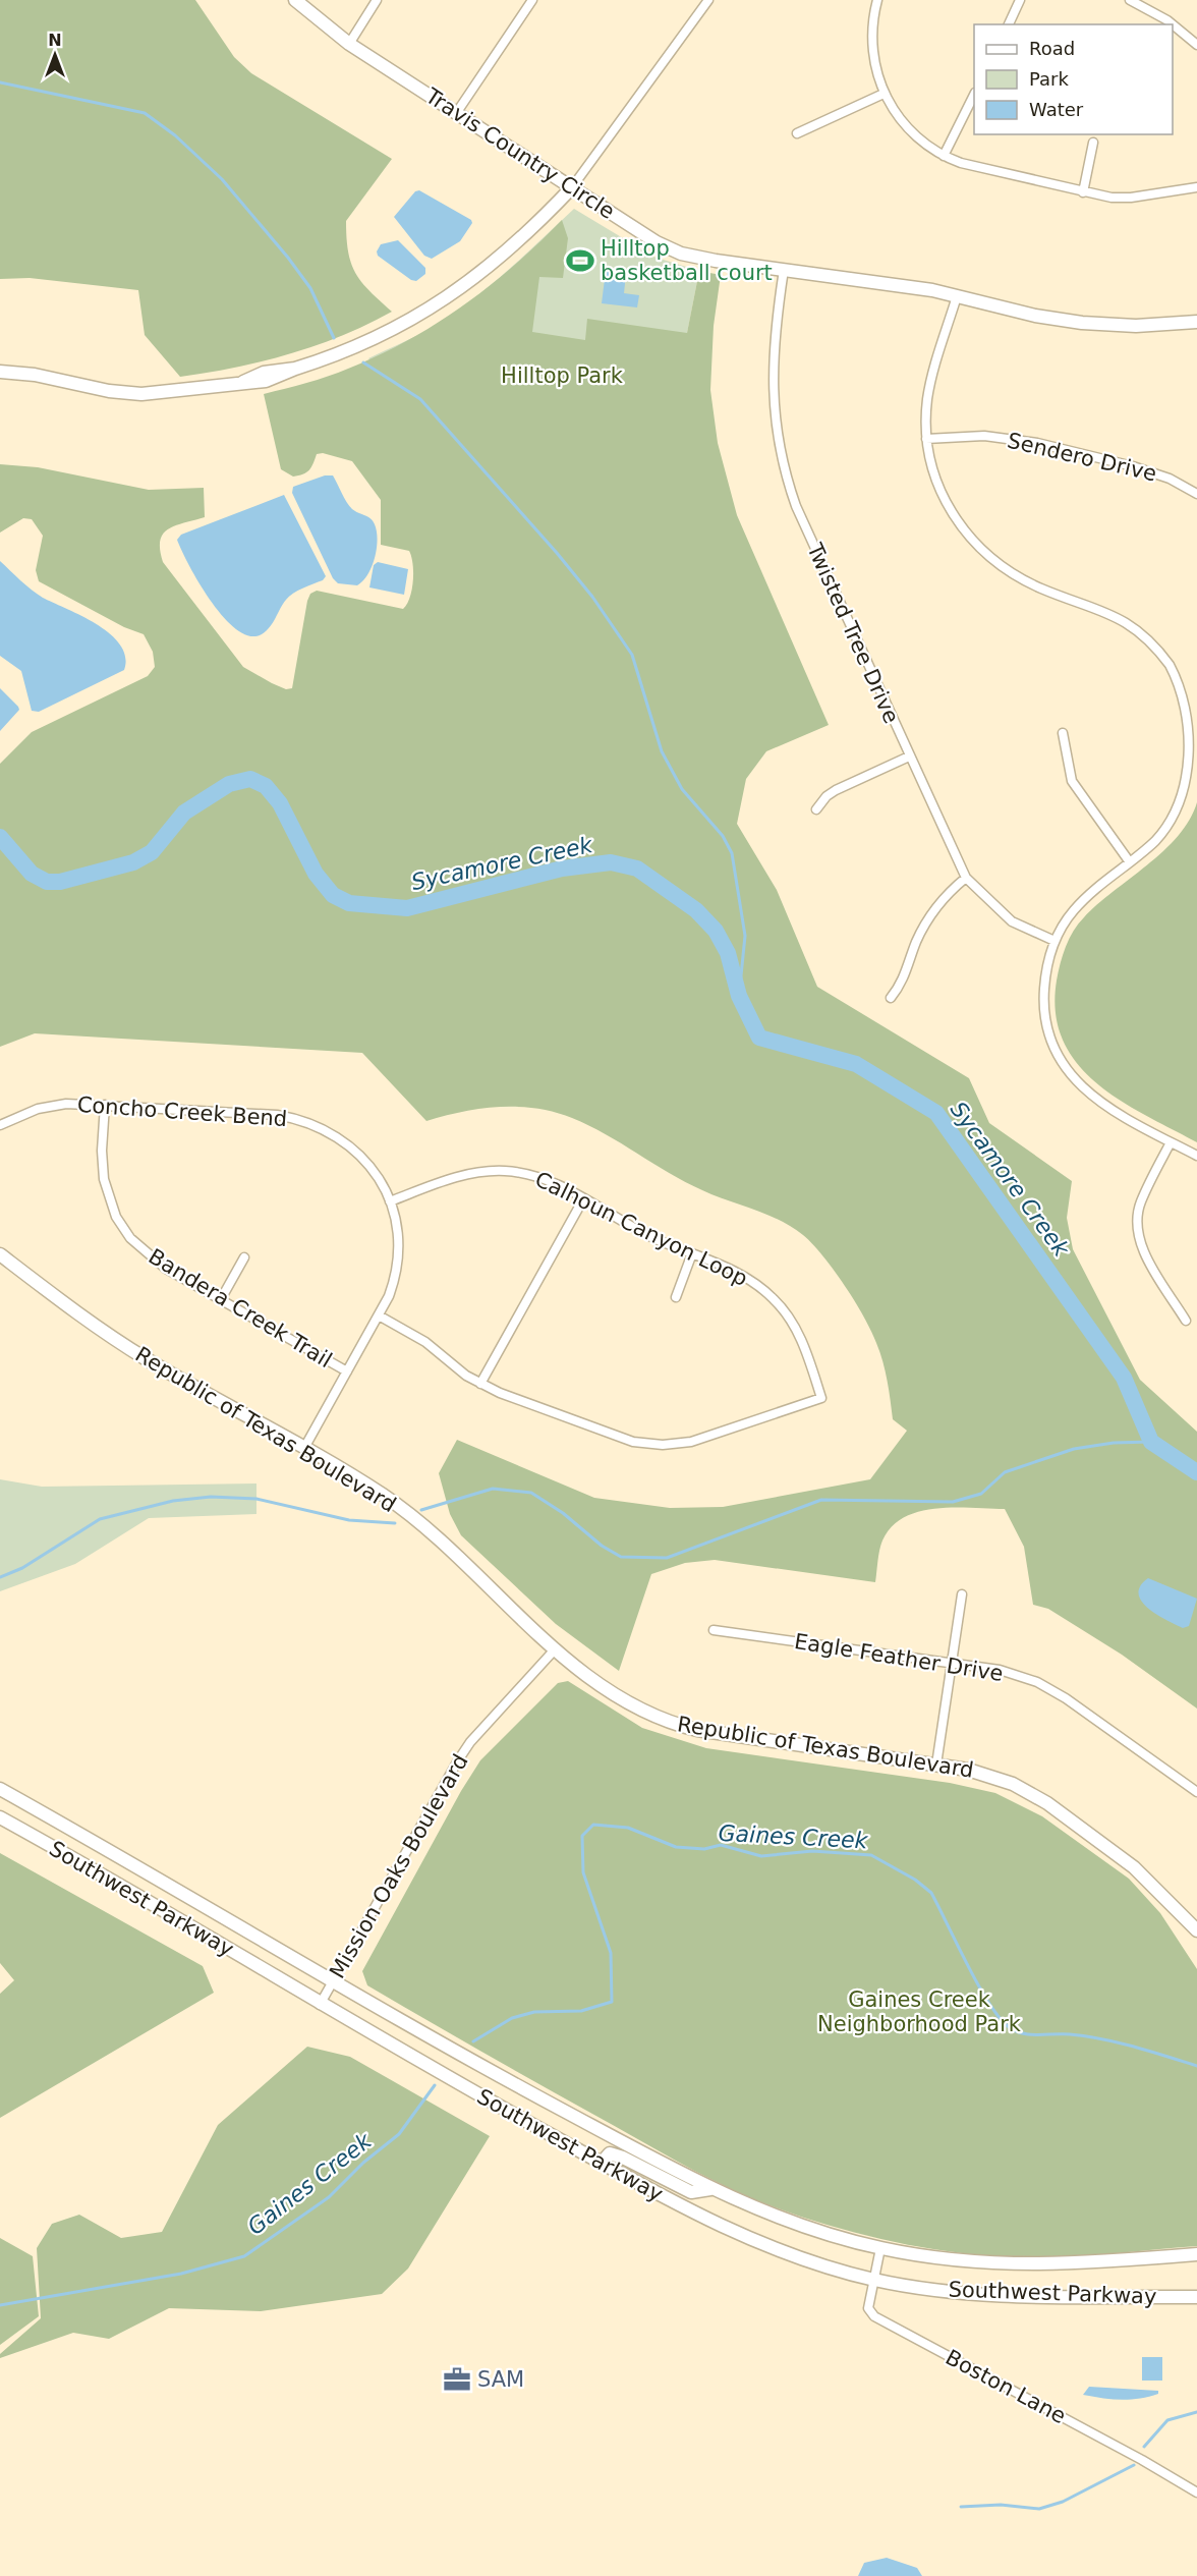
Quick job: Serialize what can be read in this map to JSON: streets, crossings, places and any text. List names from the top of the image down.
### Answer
{
  "streets": {
    "street": [
      "Travis Country Circle",
      "Sendero Drive",
      "Twisted Tree Drive",
      "Concho Creek Bend",
      "Calhoun Canyon Loop",
      "Bandera Creek Trail",
      "Republic of Texas Boulevard",
      "Eagle Feather Drive",
      "Mission Oaks Boulevard",
      "Southwest Parkway",
      "Boston Lane"
    ]
  },
  "crossings": [
    ["Travis Country Circle", "Twisted Tree Drive"],
    ["Concho Creek Bend", "Calhoun Canyon Loop"],
    ["Concho Creek Bend", "Bandera Creek Trail"],
    ["Concho Creek Bend", "Republic of Texas Boulevard"],
    ["Republic of Texas Boulevard", "Mission Oaks Boulevard"],
    ["Mission Oaks Boulevard", "Southwest Parkway"],
    ["Southwest Parkway", "Boston Lane"]
  ],
  "water": ["Sycamore Creek", "Gaines Creek"],
  "parks": ["Hilltop Park", "Gaines Creek Neighborhood Park"],
  "places": {
    "sports": ["Hilltop basketball court"],
    "office": ["SAM"]
  },
  "legend": ["Road", "Park", "Water"],
  "north": "top"
}
